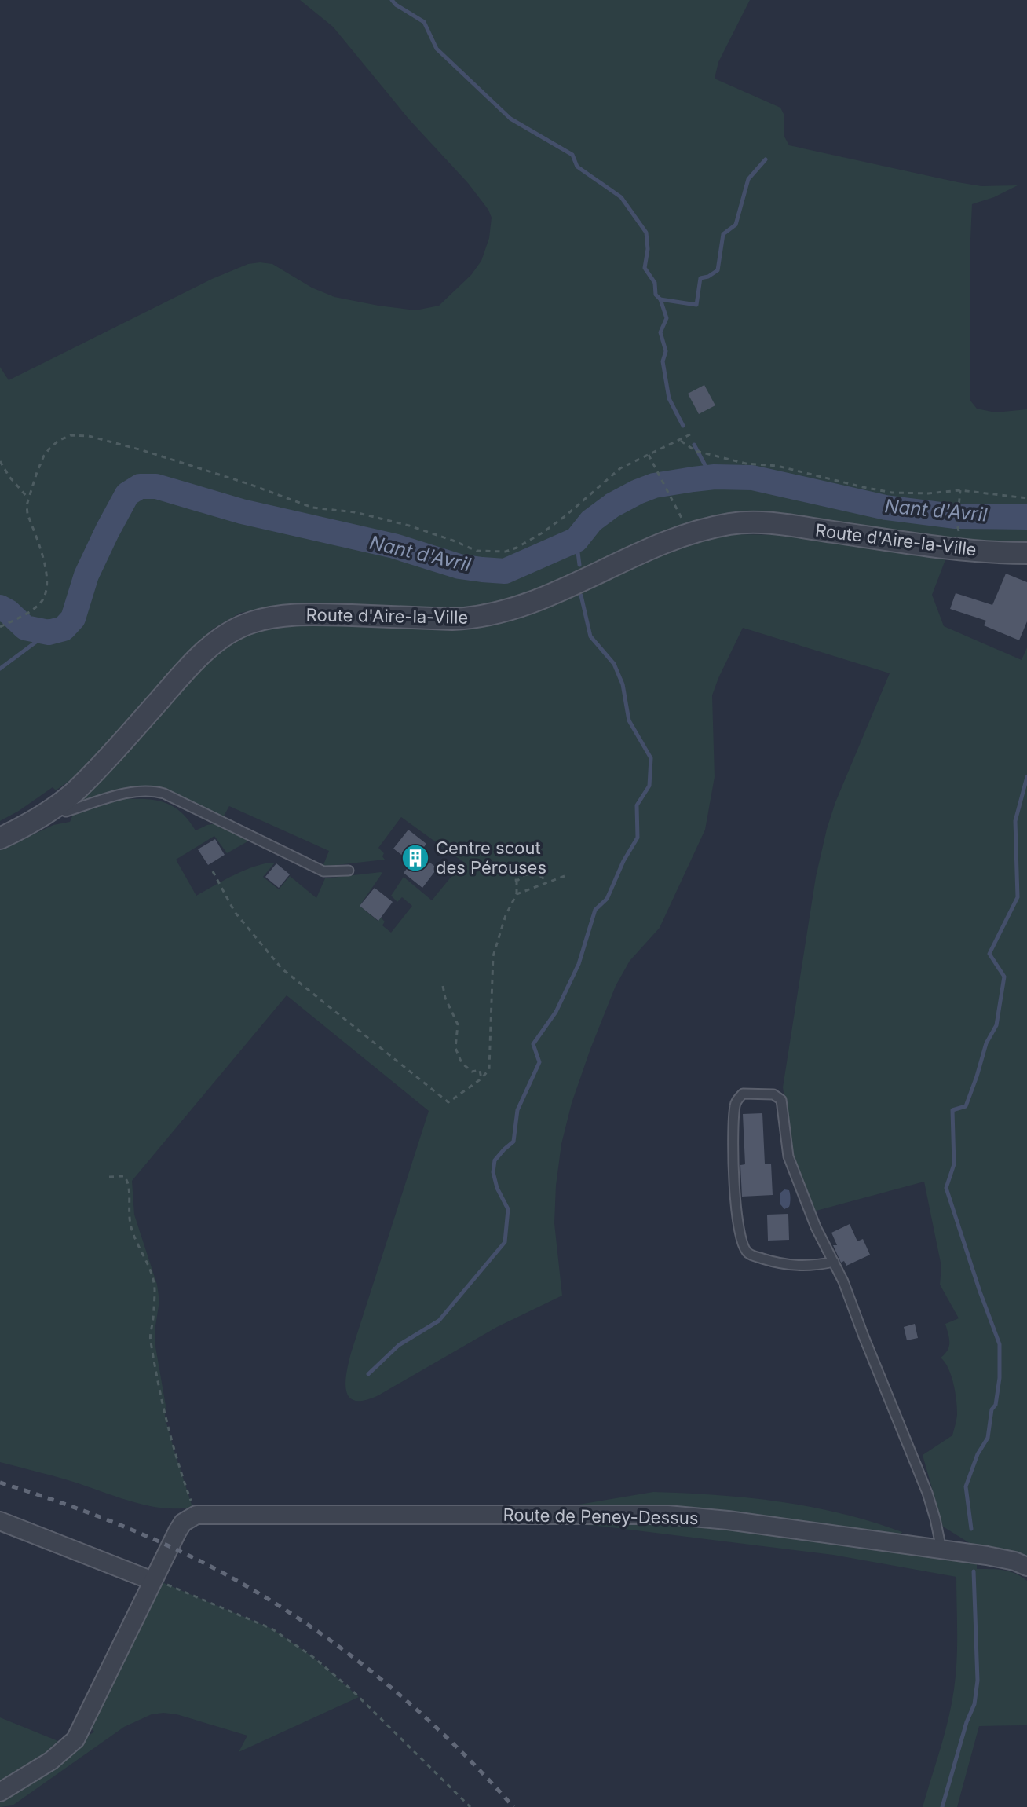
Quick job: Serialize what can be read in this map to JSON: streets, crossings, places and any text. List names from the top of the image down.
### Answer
{
  "streets": {
    "street": ["Route d'Aire-la-Ville", "Route de Peney-Dessus"]
  },
  "water": ["Nant d'Avril"],
  "places": {
    "building": ["Centre scout des Pérouses"]
  }
}
